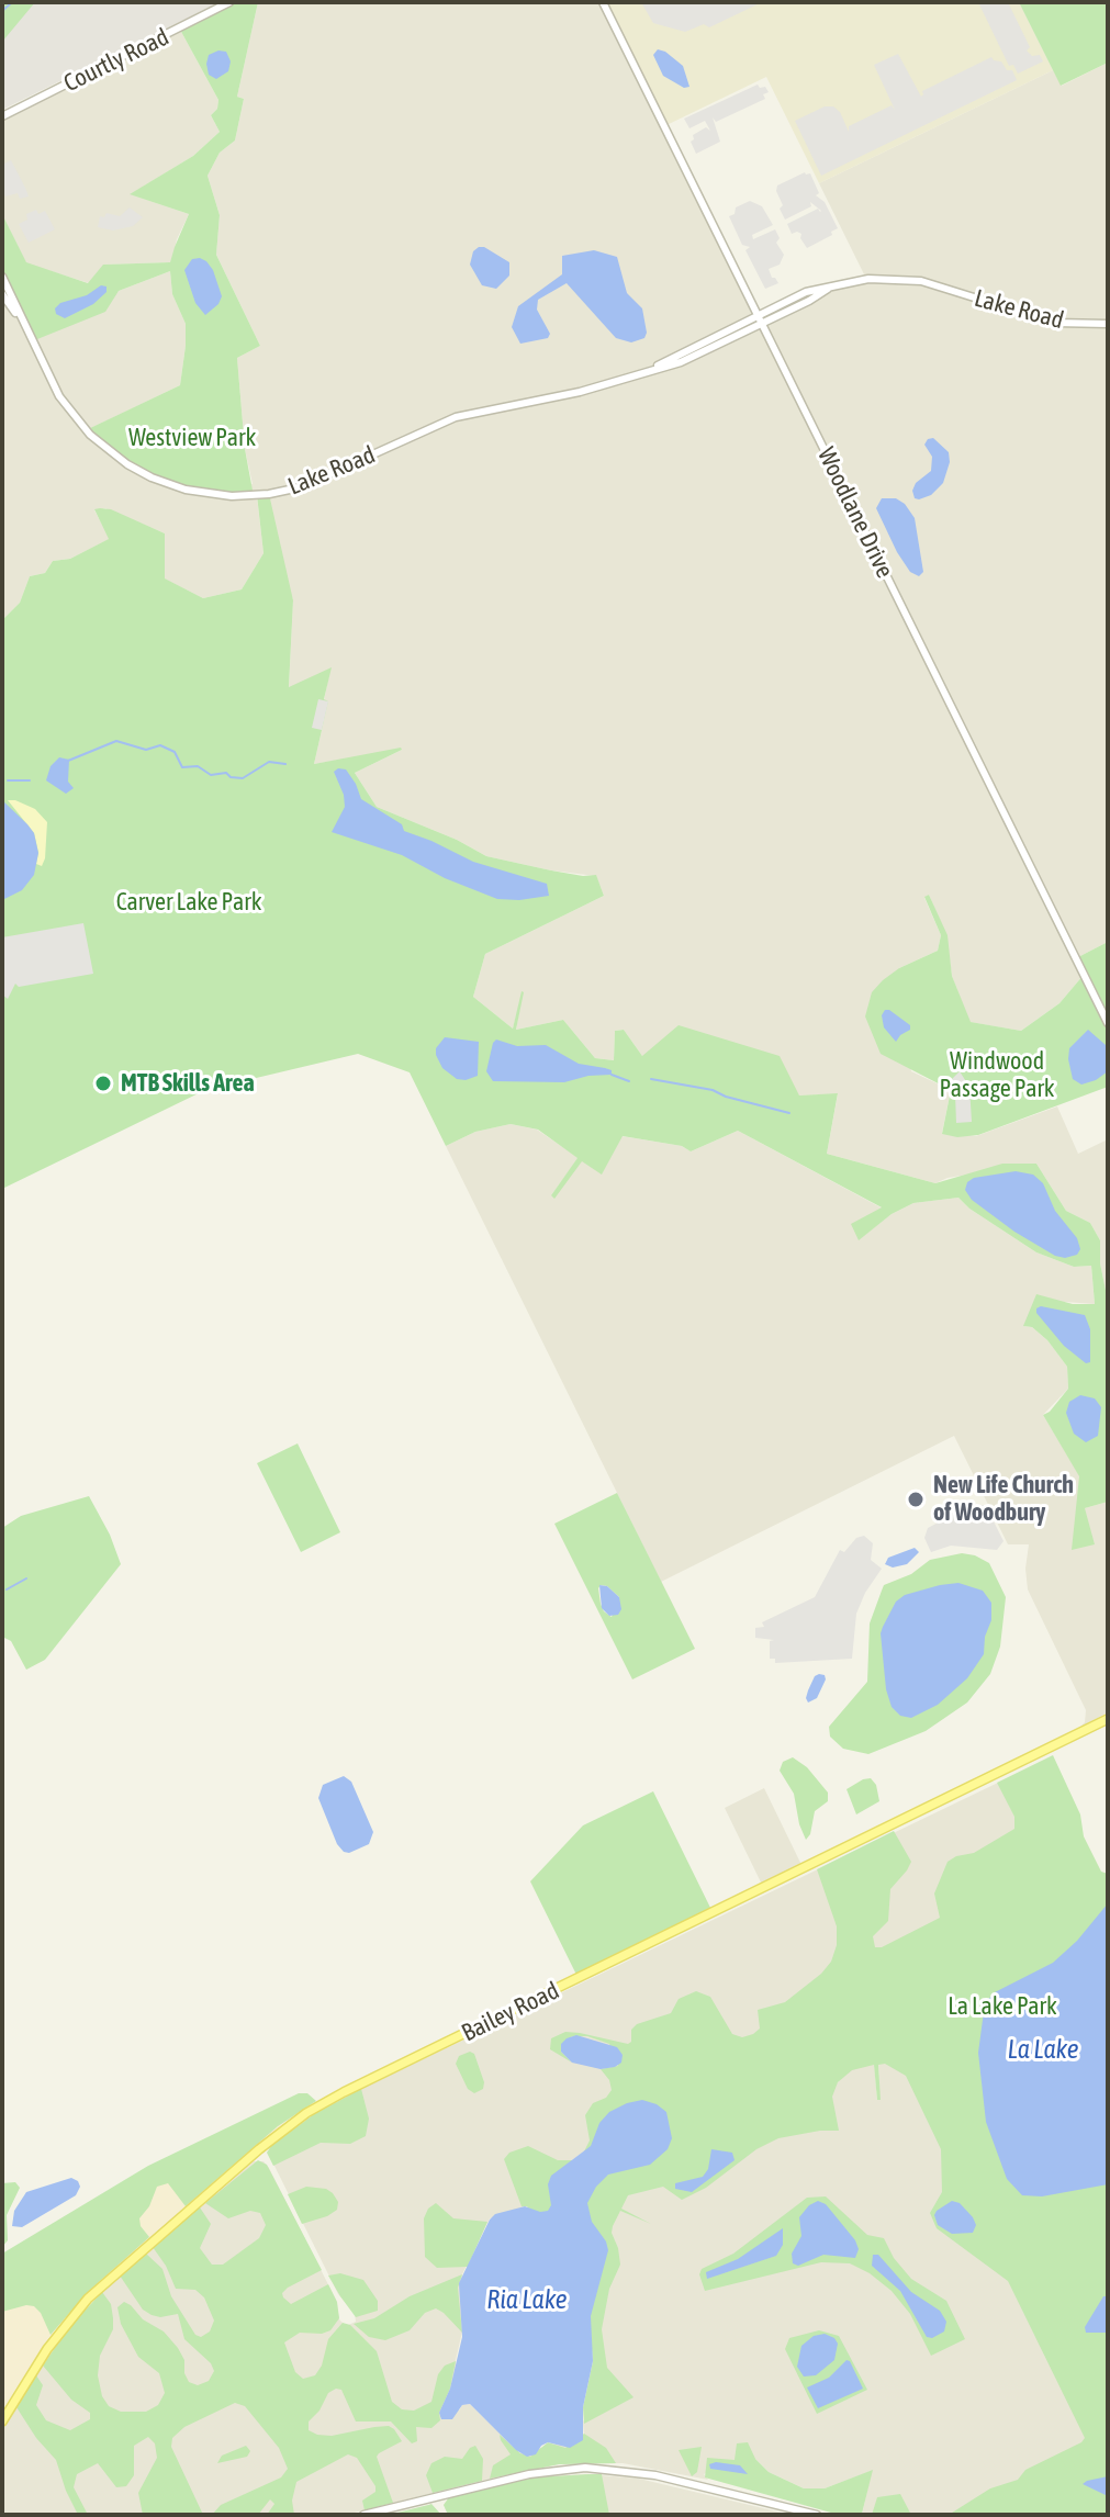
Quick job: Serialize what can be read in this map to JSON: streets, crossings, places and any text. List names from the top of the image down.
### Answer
{
  "streets": {
    "main road": ["Bailey Road"],
    "street": ["Courtly Road", "Lake Road", "Woodlane Drive"]
  },
  "crossings": [
    ["Lake Road", "Woodlane Drive"]
  ],
  "water": ["La Lake", "Ria Lake"],
  "parks": [
    "Westview Park",
    "Carver Lake Park",
    "Windwood Passage Park",
    "La Lake Park"
  ],
  "places": ["MTB Skills Area", "New Life Church of Woodbury"]
}
